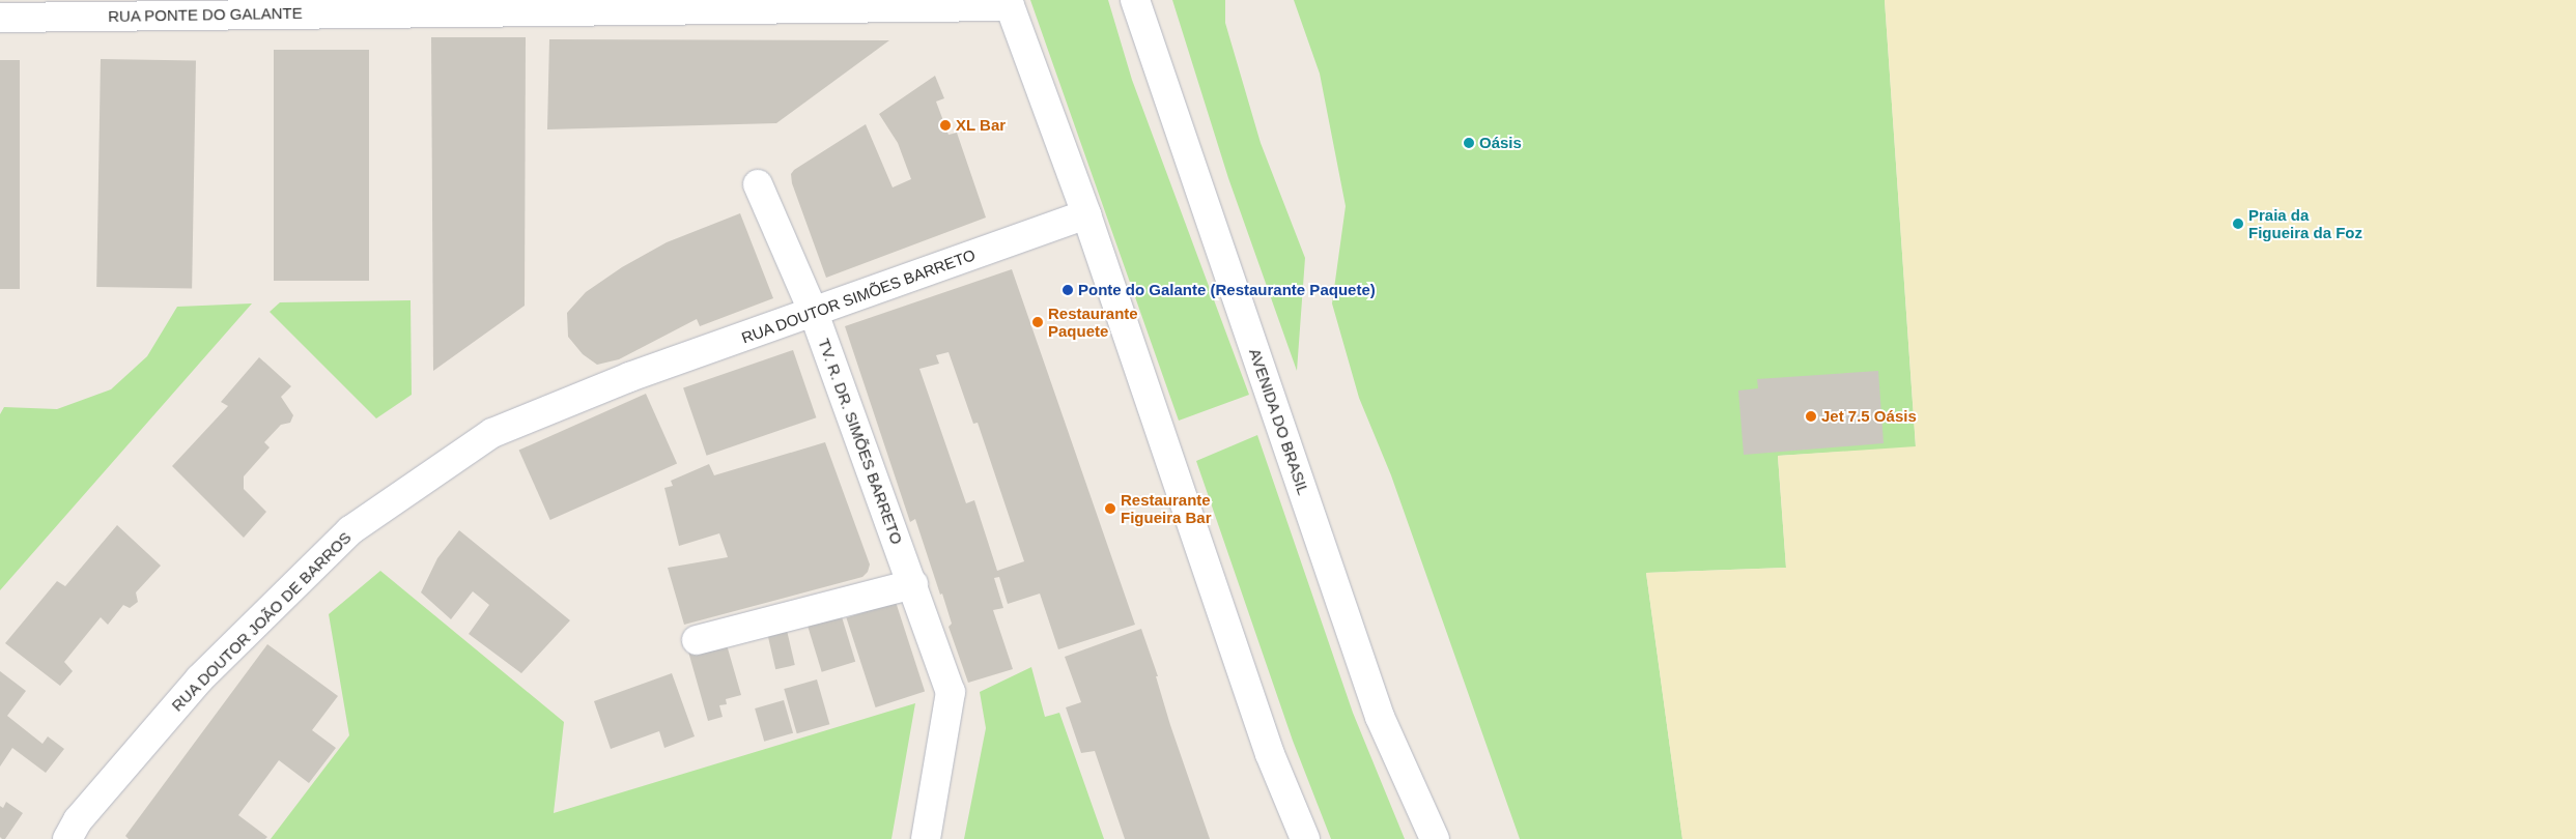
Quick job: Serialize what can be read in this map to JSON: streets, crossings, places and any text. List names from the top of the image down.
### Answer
{
  "streets": {
    "street": [
      "RUA PONTE DO GALANTE",
      "RUA DOUTOR SIMÕES BARRETO",
      "AVENIDA DO BRASIL",
      "TV. R. DR. SIMÕES BARRETO",
      "RUA DOUTOR JOÃO DE BARROS"
    ]
  },
  "crossings": [
    ["RUA DOUTOR SIMÕES BARRETO", "TV. R. DR. SIMÕES BARRETO"],
    ["RUA DOUTOR SIMÕES BARRETO", "RUA DOUTOR JOÃO DE BARROS"]
  ],
  "places": [
    "XL Bar",
    "Oásis",
    "Praia da Figueira da Foz",
    "Ponte do Galante (Restaurante Paquete)",
    "Restaurante Paquete",
    "Jet 7.5 Oásis",
    "Restaurante Figueira Bar"
  ]
}
